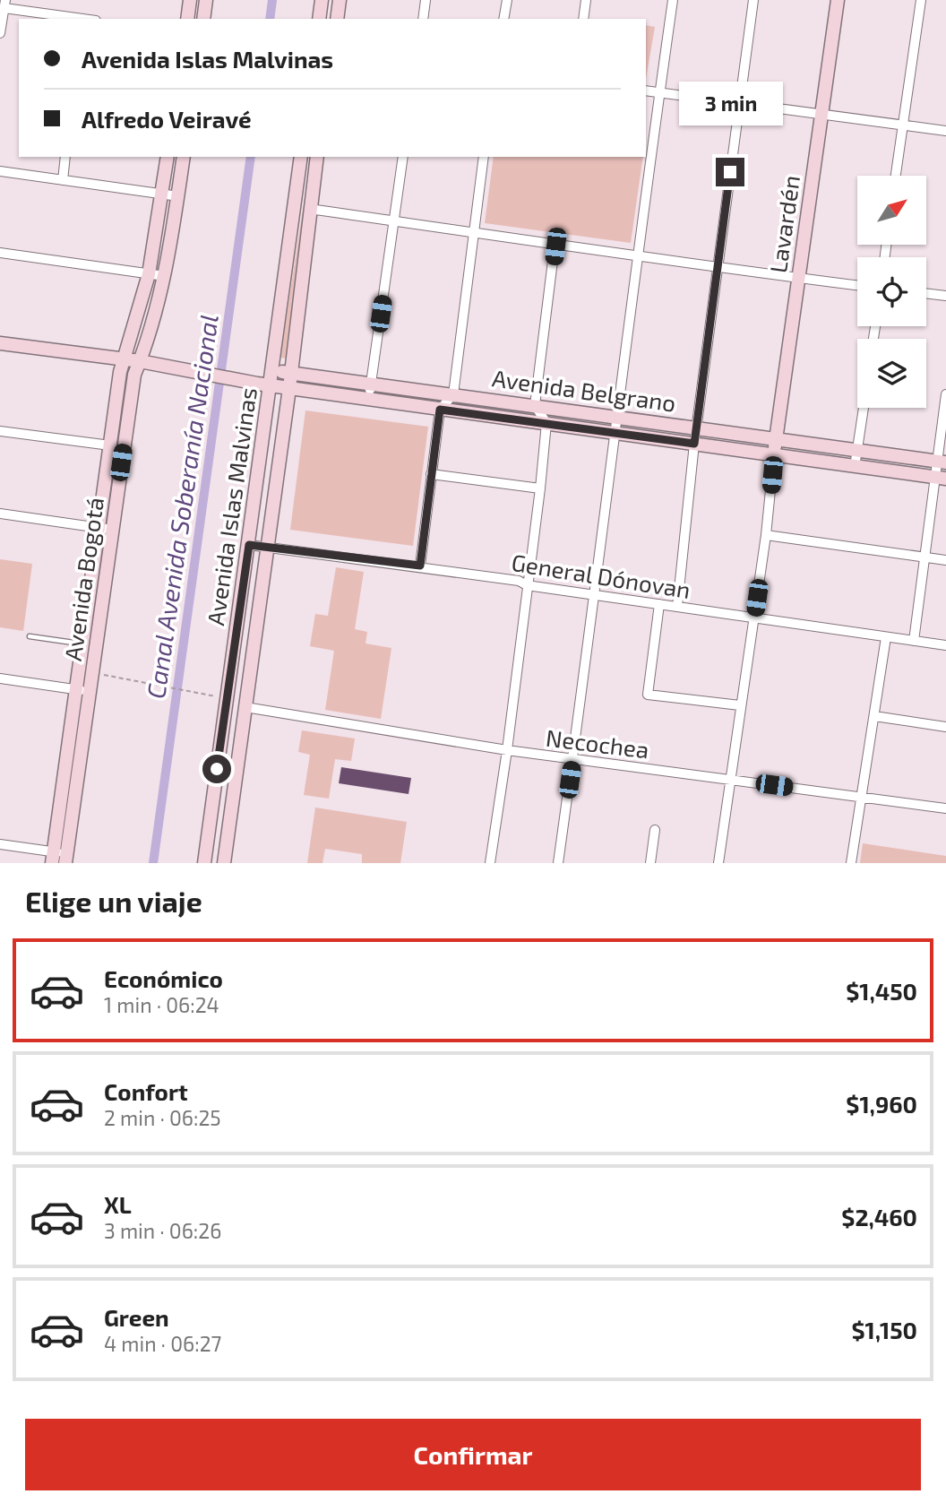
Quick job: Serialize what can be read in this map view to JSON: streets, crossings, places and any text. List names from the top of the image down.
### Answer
{
  "streets": {
    "main road": [
      "Lavardén",
      "Avenida Belgrano",
      "Avenida Islas Malvinas",
      "Avenida Bogotá"
    ],
    "street": ["General Dónovan", "Necochea"]
  },
  "crossings": [
    ["Lavardén", "Avenida Belgrano"],
    ["Avenida Belgrano", "Avenida Islas Malvinas"],
    ["Avenida Belgrano", "Avenida Bogotá"],
    ["Avenida Islas Malvinas", "General Dónovan"],
    ["Avenida Islas Malvinas", "Necochea"]
  ],
  "water": ["Canal Avenida Soberanía Nacional"],
  "north": "top right",
  "page": {
    "banner": ["Avenida Islas Malvinas", "Alfredo Veiravé"],
    "bubble": "3 min",
    "heading": "Elige un viaje",
    "list": [
      {
        "name": "Económico",
        "note": "1 min · 06:24",
        "value": "$1,450"
      },
      {
        "name": "Confort",
        "note": "2 min · 06:25",
        "value": "$1,960"
      },
      {
        "name": "XL",
        "note": "3 min · 06:26",
        "value": "$2,460"
      },
      {
        "name": "Green",
        "note": "4 min · 06:27",
        "value": "$1,150"
      }
    ],
    "buttons": "Confirmar"
  }
}
